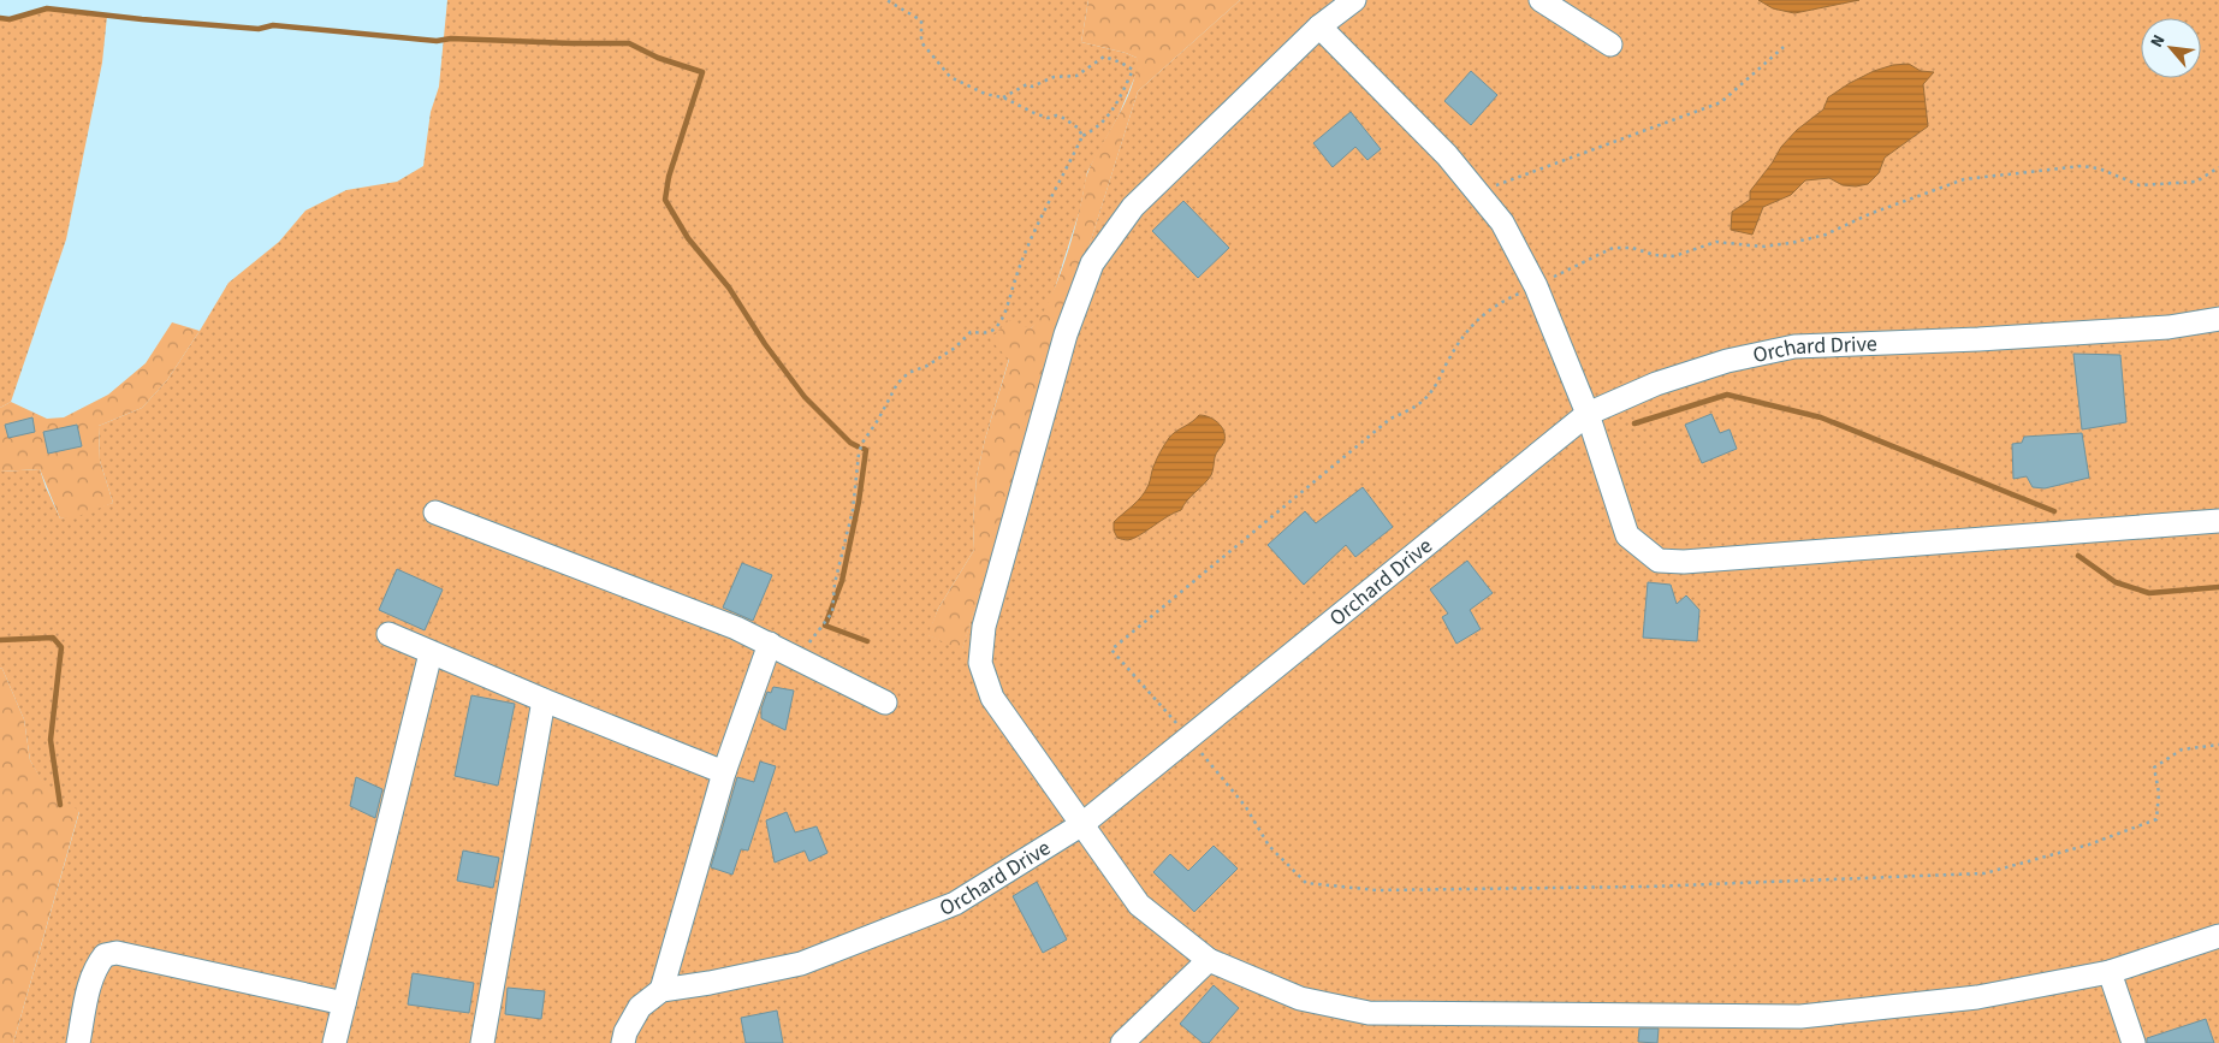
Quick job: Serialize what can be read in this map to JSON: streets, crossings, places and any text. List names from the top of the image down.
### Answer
{
  "streets": {
    "street": ["Orchard Drive"]
  },
  "north": "top left"
}
